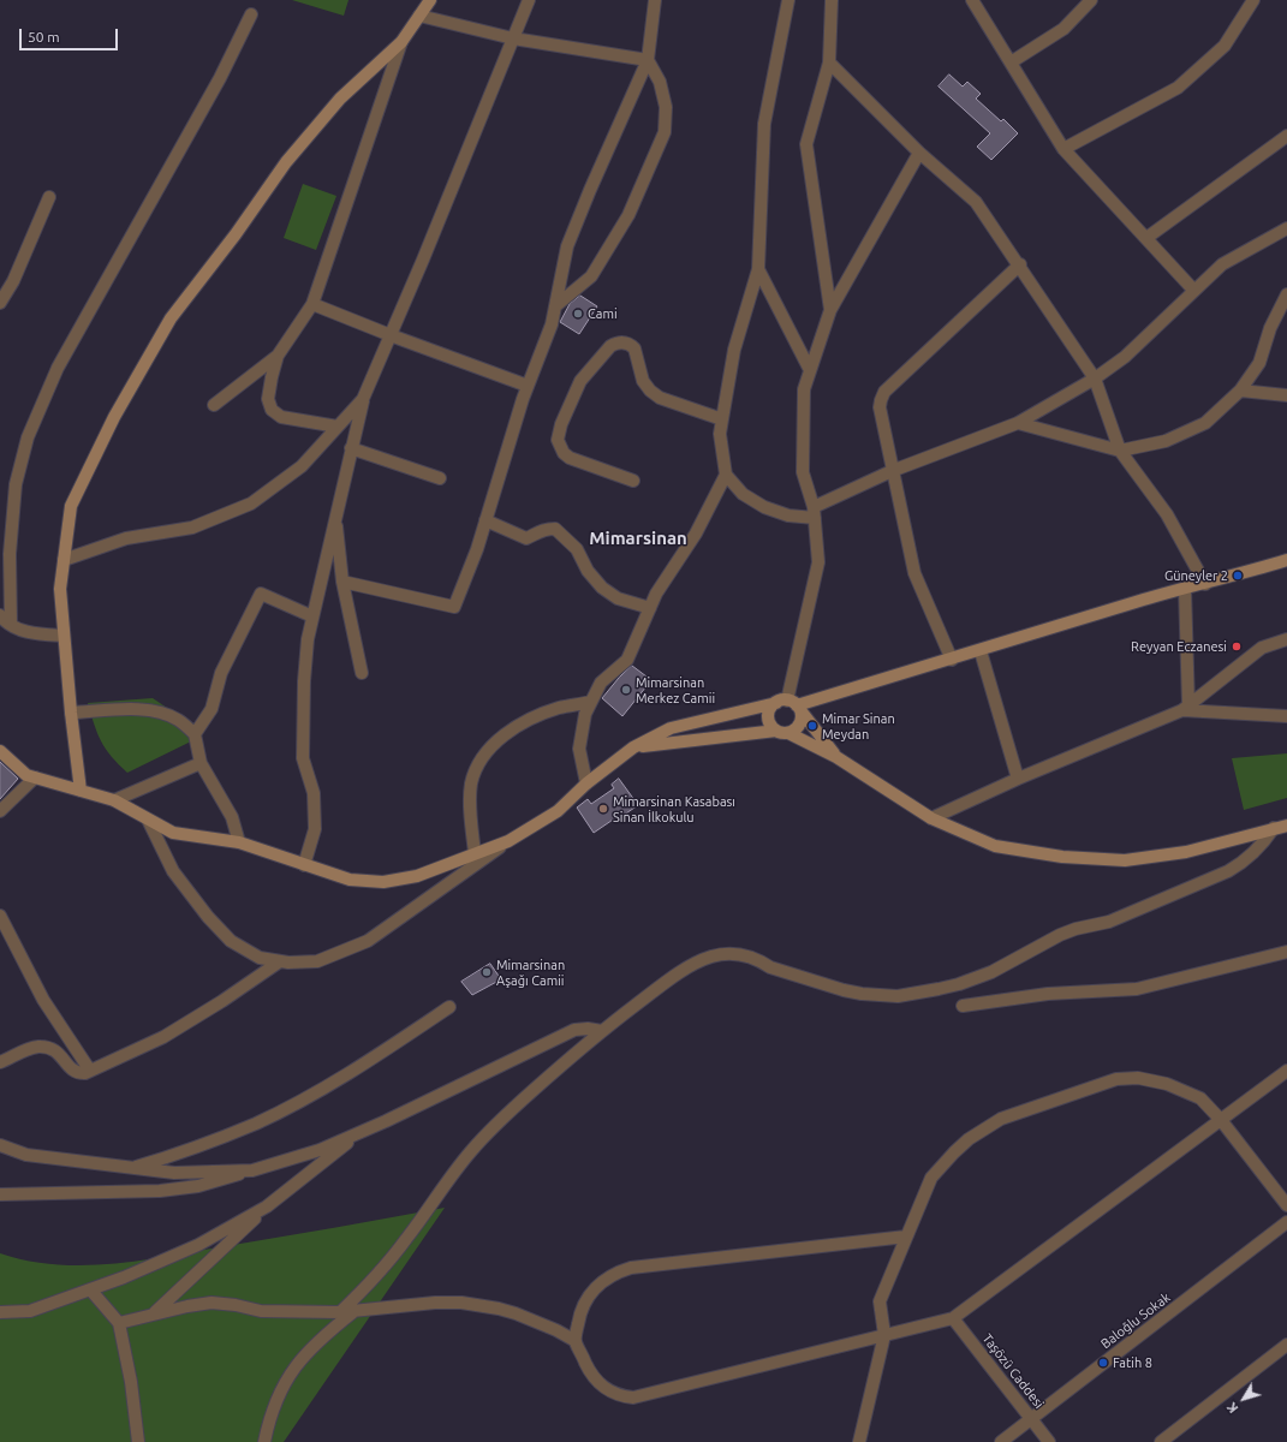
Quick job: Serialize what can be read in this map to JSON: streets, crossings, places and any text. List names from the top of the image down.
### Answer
{
  "streets": {
    "street": ["Baloğlu Sokak", "Taşözü Caddesi"]
  },
  "crossings": [
    ["Baloğlu Sokak", "Taşözü Caddesi"]
  ],
  "districts": ["Mimarsinan"],
  "places": [
    "Cami",
    "Güneyler 2",
    "Reyyan Eczanesi",
    "Mimarsinan Merkez Camii",
    "Mimar Sinan Meydan",
    "Mimarsinan Kasabası Sinan İlkokulu",
    "Mimarsinan Aşağı Camii",
    "Fatih 8"
  ],
  "scale_bar": "50 m",
  "north": "bottom left"
}
